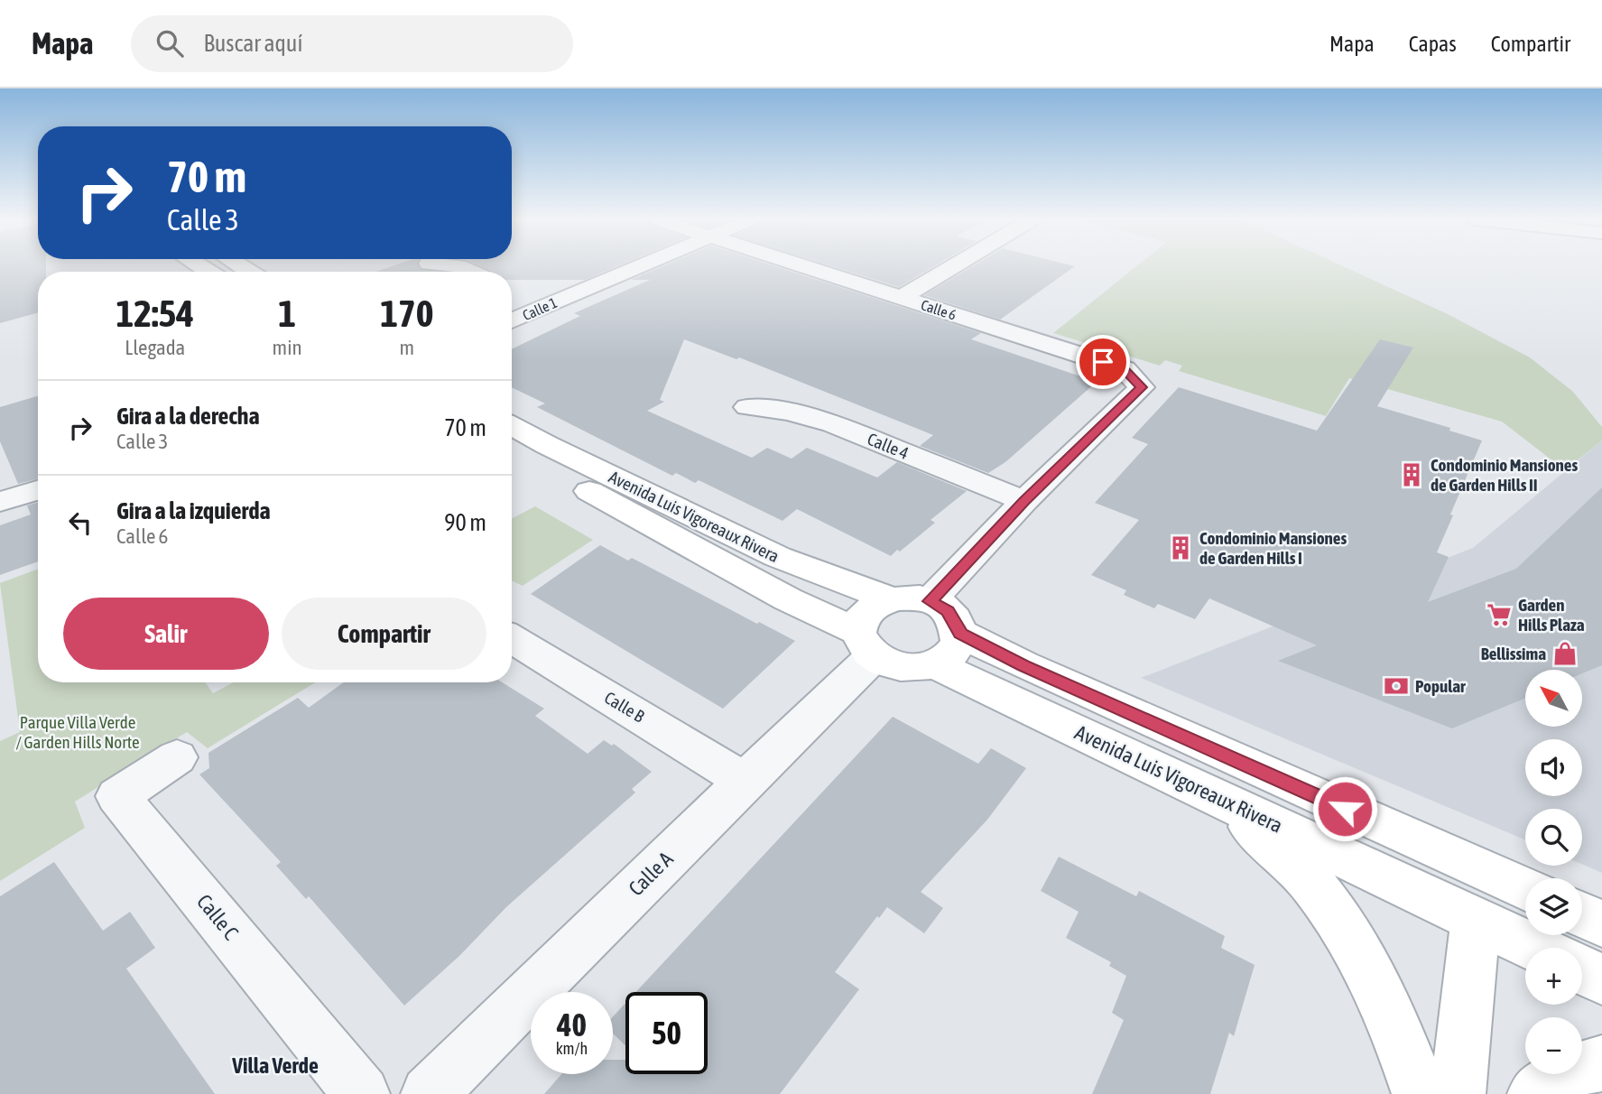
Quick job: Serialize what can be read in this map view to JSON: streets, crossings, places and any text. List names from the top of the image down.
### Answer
{
  "streets": {
    "main road": ["Avenida Luis Vigoreaux Rivera"],
    "street": [
      "Calle 1",
      "Calle 6",
      "Calle 4",
      "Calle B",
      "Calle A",
      "Calle C"
    ]
  },
  "crossings": [
    ["Calle 6", "Calle 4"],
    ["Avenida Luis Vigoreaux Rivera", "Calle A"],
    ["Calle B", "Calle A"]
  ],
  "districts": ["Villa Verde"],
  "parks": ["Parque Villa Verde / Garden Hills Norte"],
  "places": {
    "building": ["Condominio Mansiones de Garden Hills II", "Condominio Mansiones de Garden Hills I"],
    "supermarket": ["Garden Hills Plaza"],
    "shop": ["Bellissima"],
    "bank": ["Popular"]
  },
  "north": "top left",
  "page": {
    "header": "Mapa",
    "search": "Buscar aquí",
    "nav": ["Mapa", "Capas", "Compartir"],
    "turn": ["70 m", "Calle 3"],
    "eta": [
      "12:54",
      "Llegada",
      "1",
      "min",
      "170",
      "m"
    ],
    "list": [
      {
        "name": "Gira a la derecha",
        "note": "Calle 3",
        "value": "70 m"
      },
      {
        "name": "Gira a la izquierda",
        "note": "Calle 6",
        "value": "90 m"
      }
    ],
    "buttons": ["Salir", "Compartir"],
    "map_buttons": ["+", "−"],
    "speed": "40 km/h",
    "limit": "50"
  }
}
